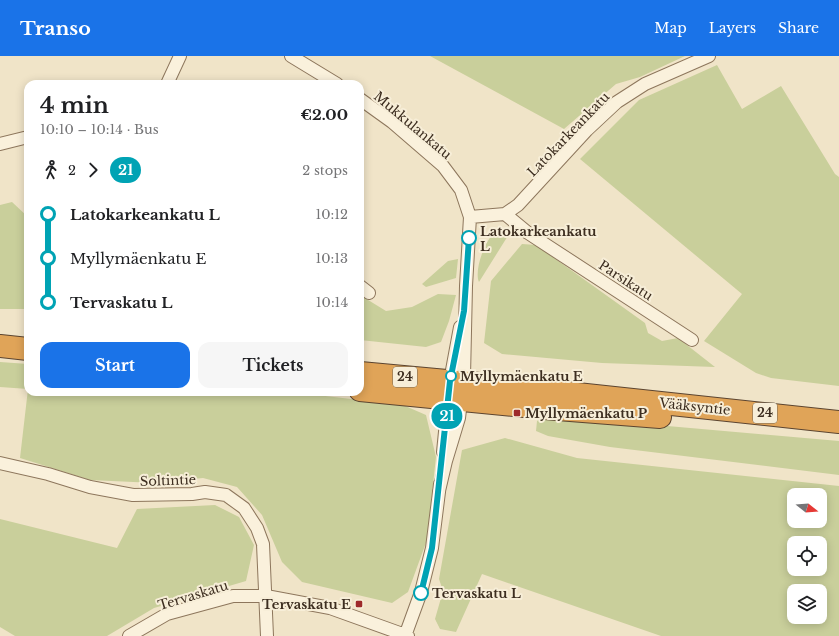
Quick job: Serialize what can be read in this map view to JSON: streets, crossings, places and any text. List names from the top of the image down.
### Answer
{
  "streets": {
    "highway": ["24", "Vääksyntie"],
    "street": [
      "Mukkulankatu",
      "Latokarkeankatu",
      "Parsikatu",
      "Soltintie",
      "Tervaskatu"
    ]
  },
  "crossings": [
    ["Mukkulankatu", "Vääksyntie"],
    ["Mukkulankatu", "Tervaskatu"],
    ["Latokarkeankatu", "Parsikatu"],
    ["Soltintie", "Tervaskatu"]
  ],
  "places": {
    "other": ["Latokarkeankatu L", "Myllymäenkatu E", "Tervaskatu L"],
    "transit": ["Myllymäenkatu P", "Tervaskatu E"]
  },
  "lines": ["bus line 21"],
  "north": "right",
  "page": {
    "header": "Transo",
    "nav": ["Map", "Layers", "Share"],
    "on_map": "21",
    "heading": ["4 min", "10:10 – 10:14 · Bus", "€2.00"],
    "legs": ["2", "21", "2 stops"],
    "list": [
      {
        "name": "Latokarkeankatu L",
        "value": "10:12"
      },
      {
        "name": "Myllymäenkatu E",
        "value": "10:13"
      },
      {
        "name": "Tervaskatu L",
        "value": "10:14"
      }
    ],
    "buttons": ["Start", "Tickets"]
  }
}
